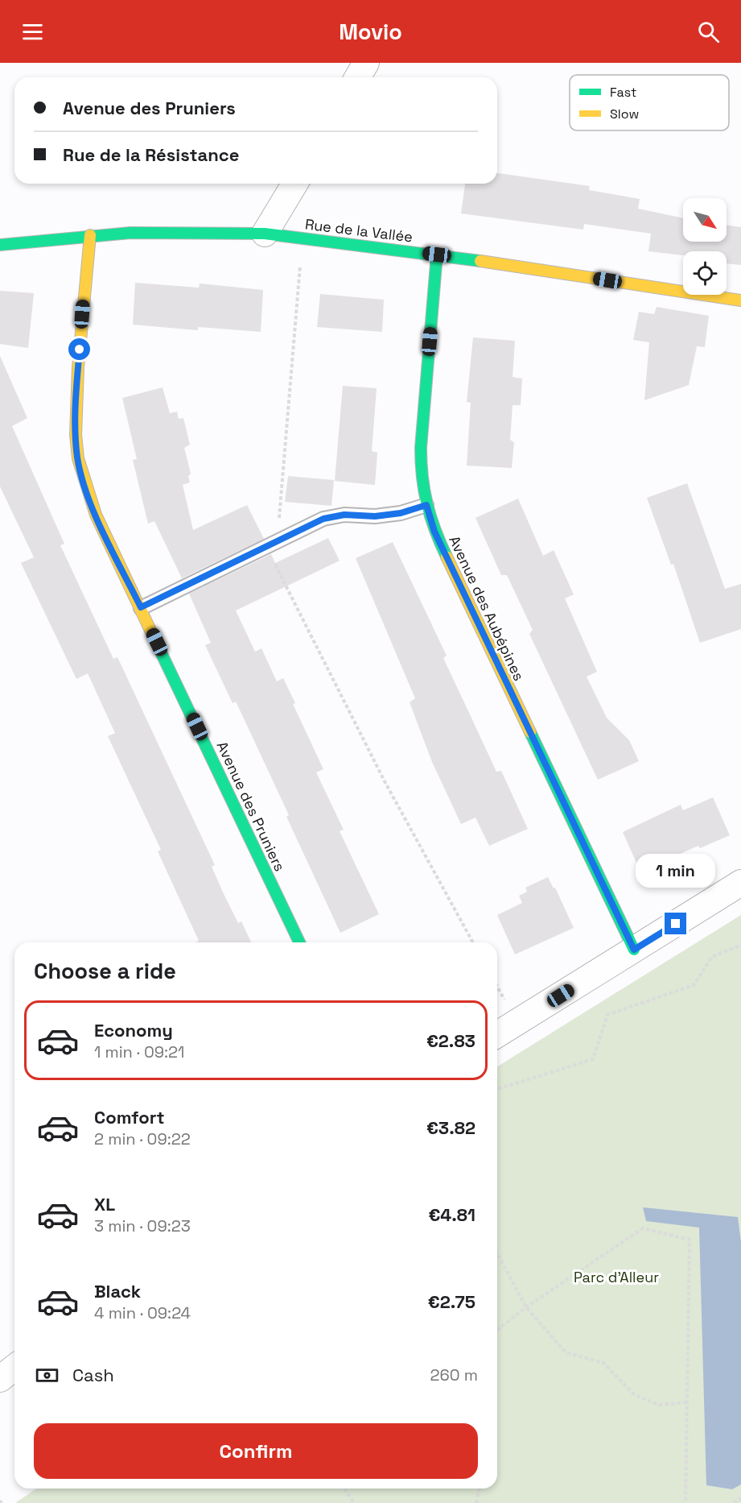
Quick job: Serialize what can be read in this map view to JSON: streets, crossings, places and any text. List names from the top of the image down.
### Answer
{
  "streets": {
    "street": ["Rue de la Vallée", "Avenue des Aubépines", "Avenue des Pruniers"]
  },
  "crossings": [
    ["Rue de la Vallée", "Avenue des Aubépines"],
    ["Rue de la Vallée", "Avenue des Pruniers"]
  ],
  "parks": ["Parc d'Alleur"],
  "legend": ["Fast", "Slow"],
  "north": "bottom right",
  "page": {
    "header": "Movio",
    "banner": ["Avenue des Pruniers", "Rue de la Résistance"],
    "bubble": "1 min",
    "heading": "Choose a ride",
    "list": [
      {
        "name": "Economy",
        "note": "1 min · 09:21",
        "value": "€2.83"
      },
      {
        "name": "Comfort",
        "note": "2 min · 09:22",
        "value": "€3.82"
      },
      {
        "name": "XL",
        "note": "3 min · 09:23",
        "value": "€4.81"
      },
      {
        "name": "Black",
        "note": "4 min · 09:24",
        "value": "€2.75"
      }
    ],
    "pay": ["Cash", "260 m"],
    "buttons": "Confirm"
  }
}
